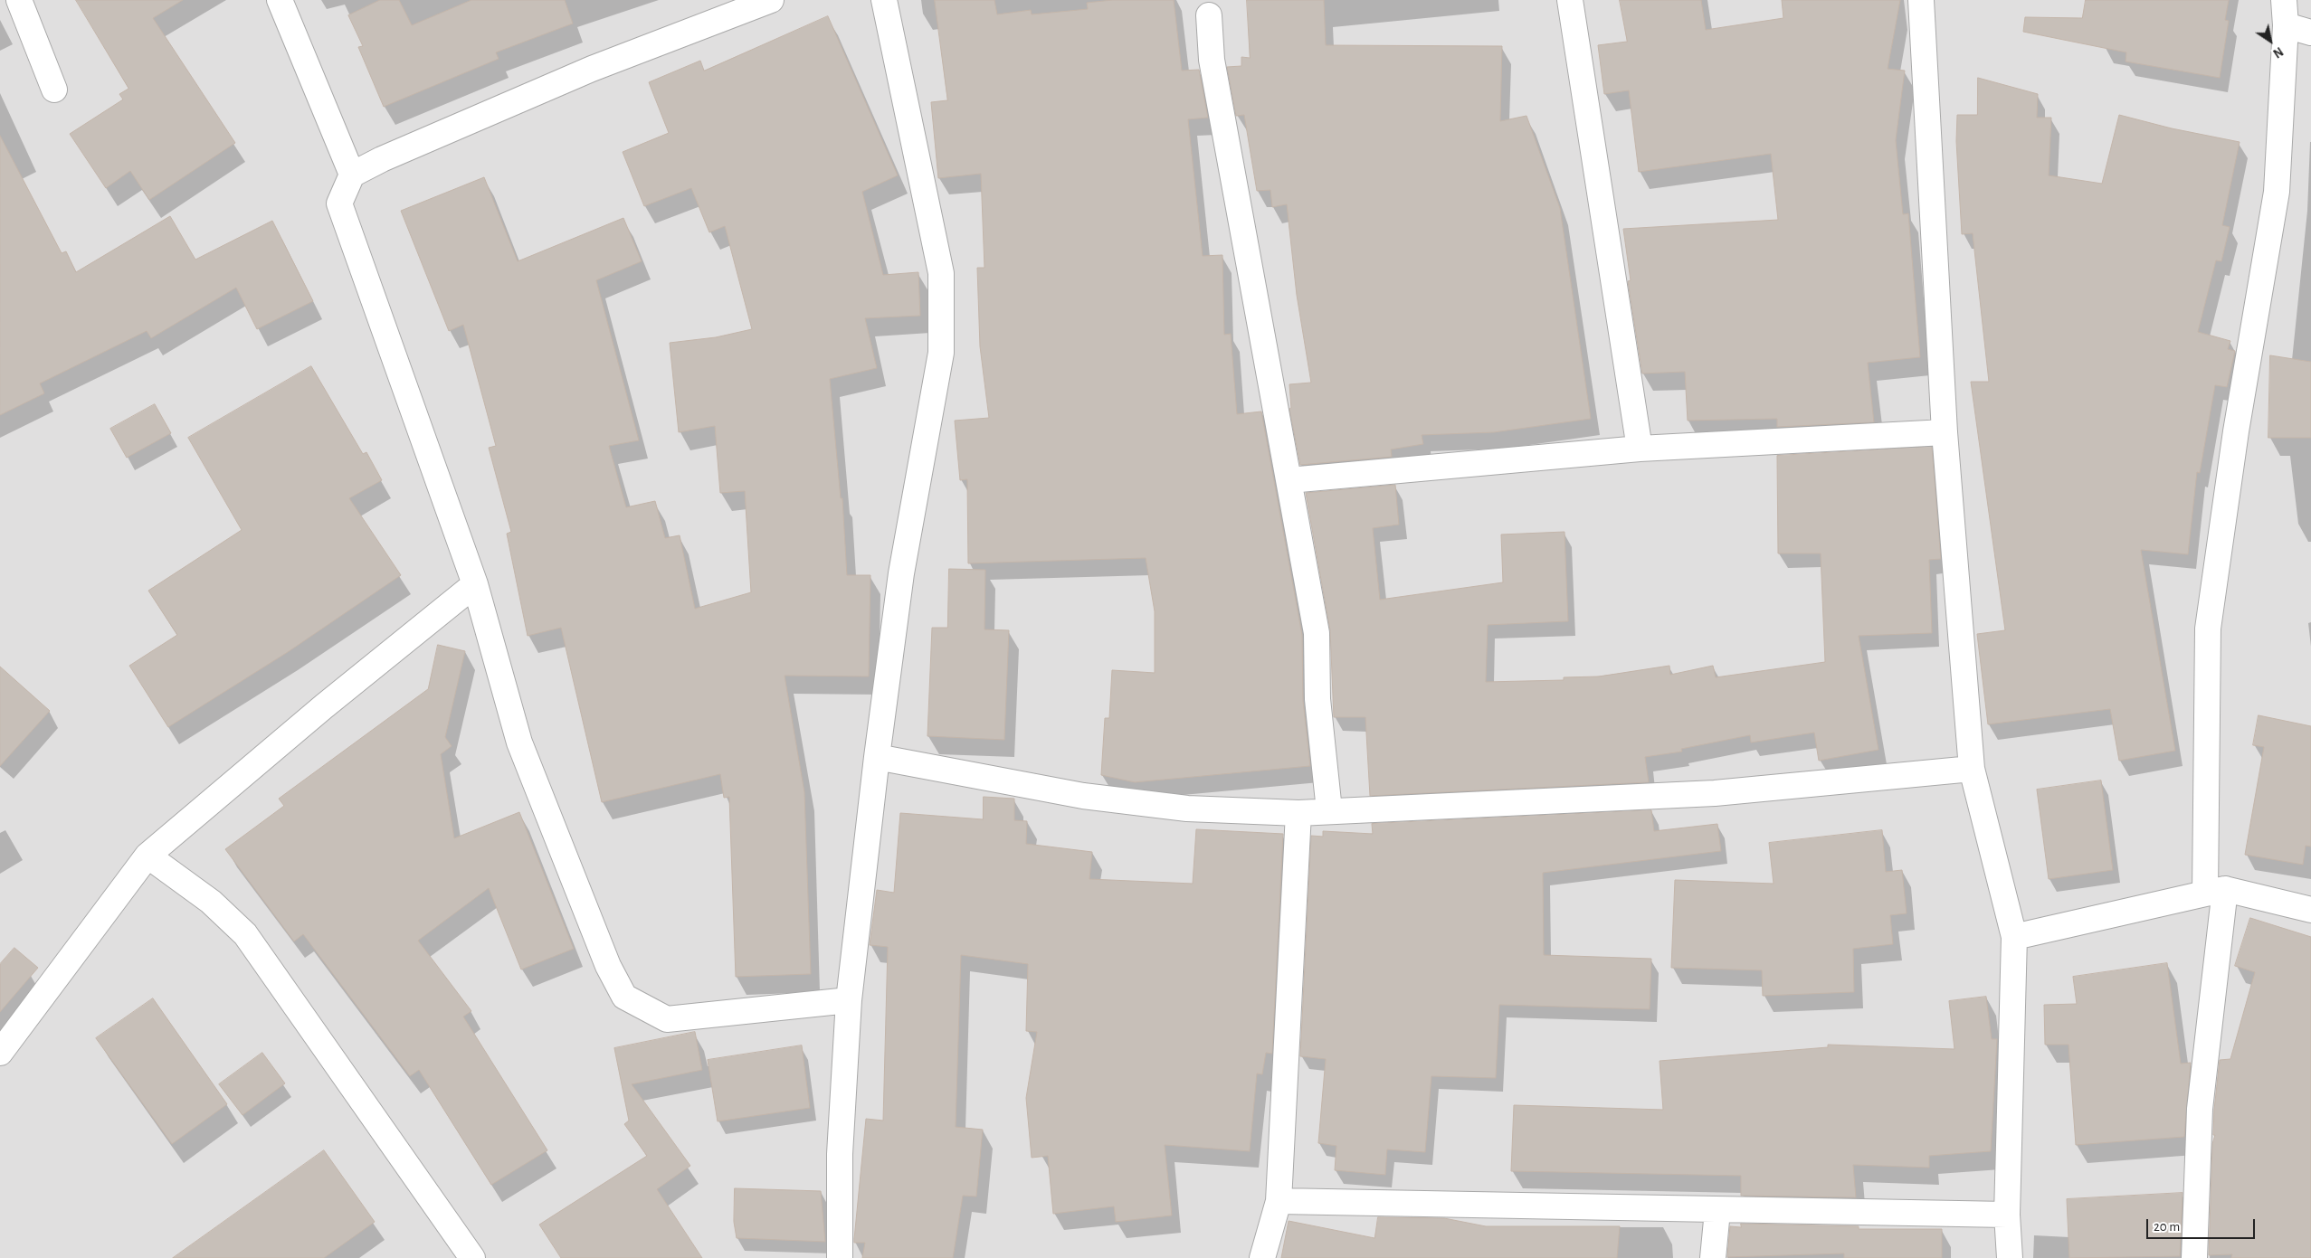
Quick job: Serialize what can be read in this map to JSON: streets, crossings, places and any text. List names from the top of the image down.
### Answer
{
  "scale_bar": "20 m",
  "north": "bottom right"
}
